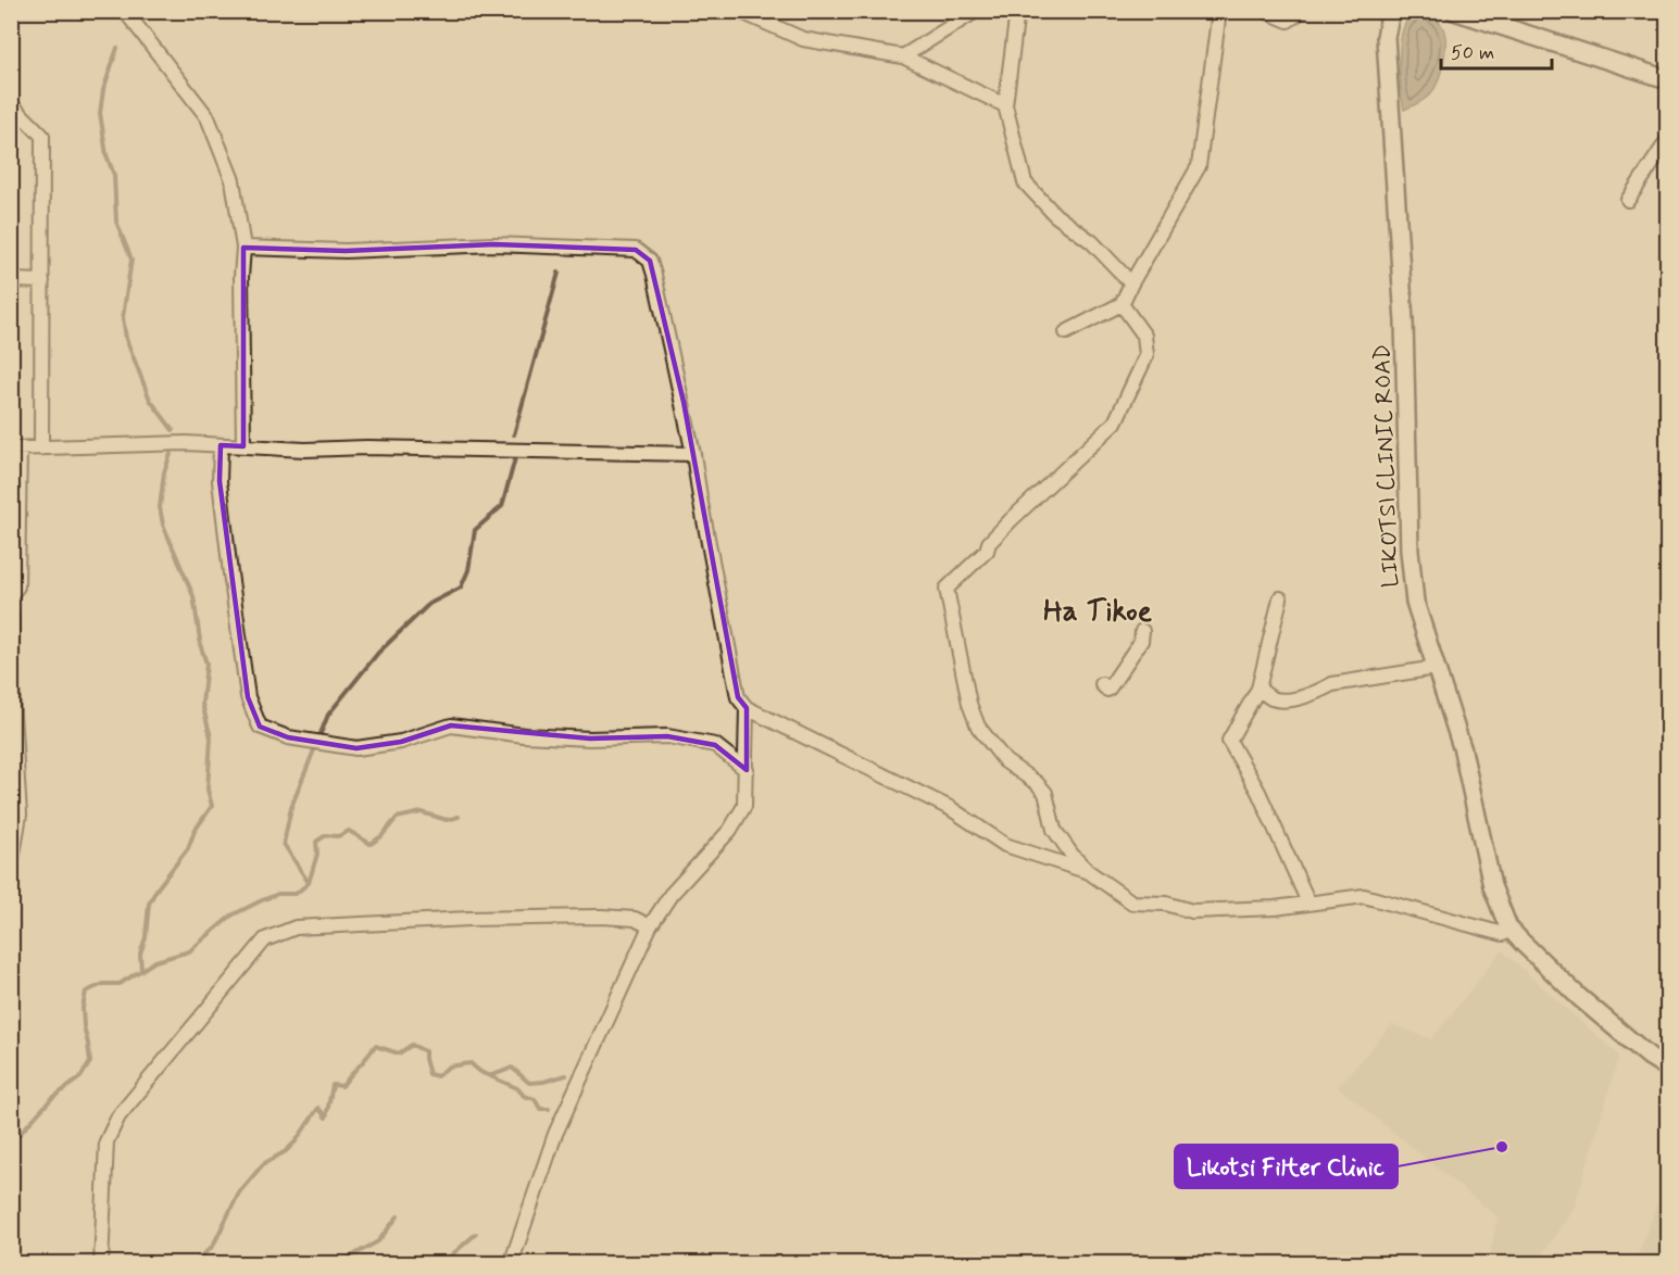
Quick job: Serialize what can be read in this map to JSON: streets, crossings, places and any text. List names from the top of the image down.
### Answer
{
  "streets": {
    "street": ["LIKOTSI CLINIC ROAD"]
  },
  "districts": ["Ha Tikoe"],
  "places": ["Likotsi Filter Clinic"],
  "scale_bar": "50 m"
}
